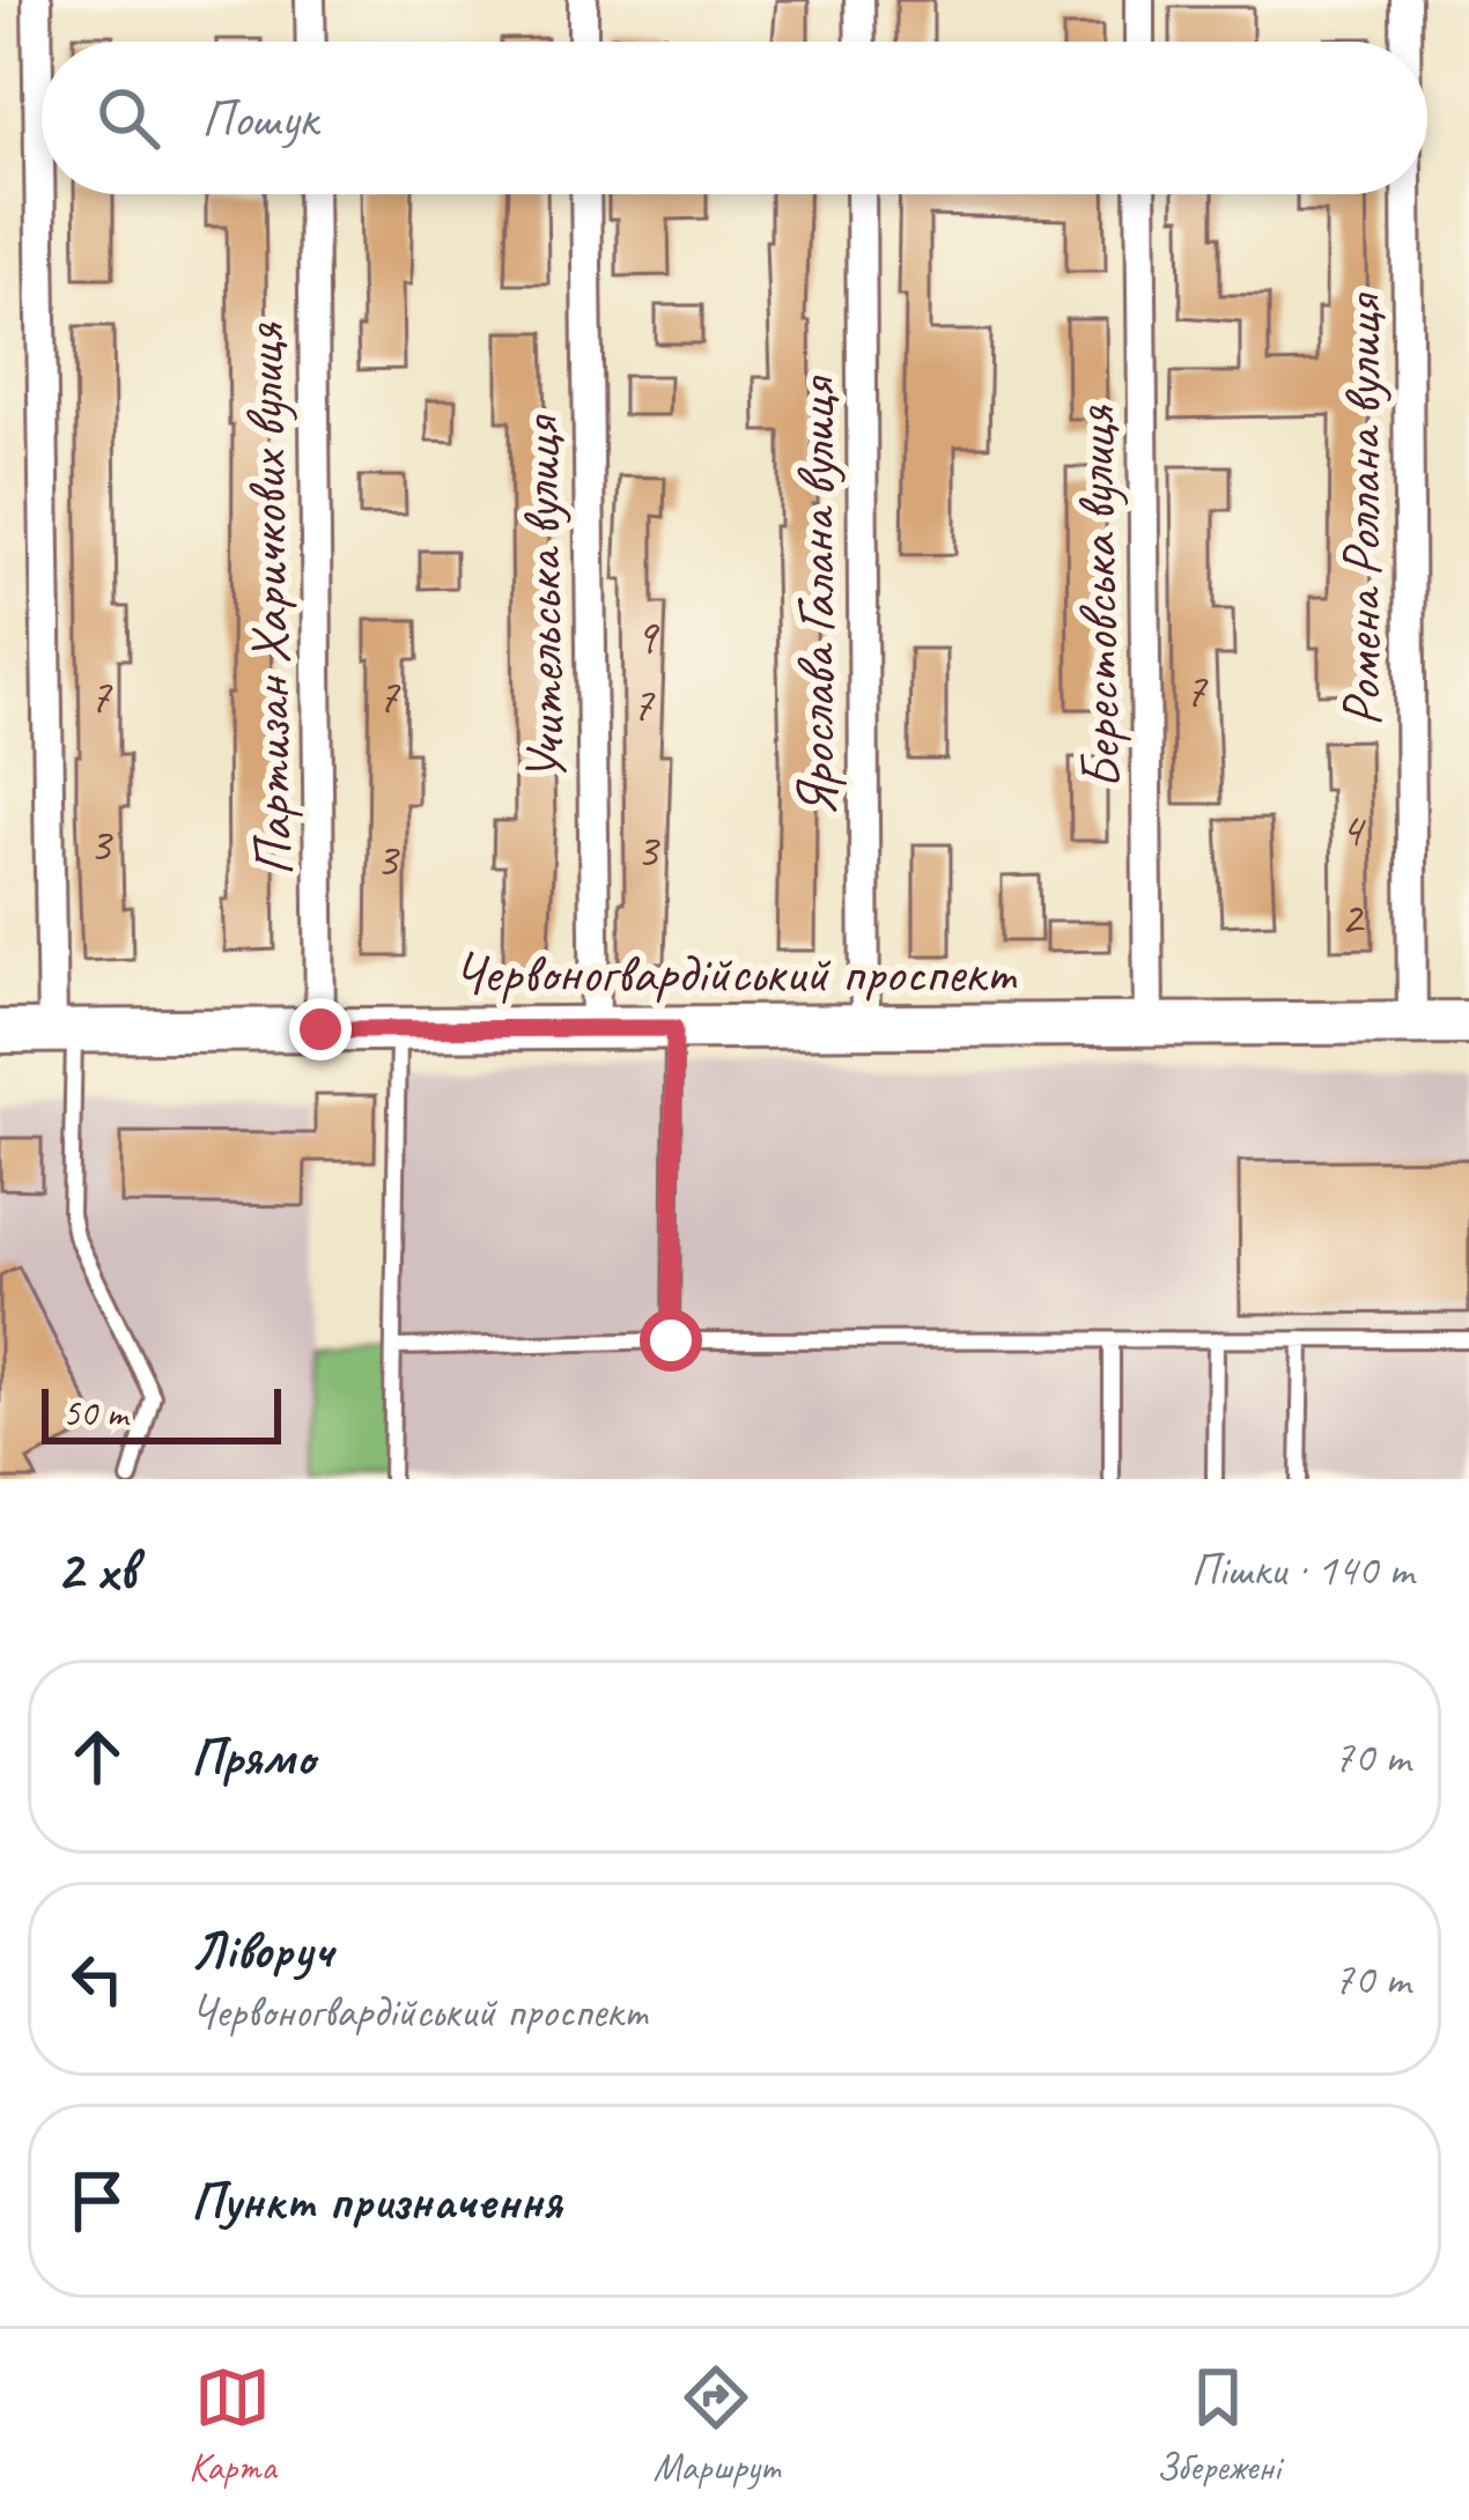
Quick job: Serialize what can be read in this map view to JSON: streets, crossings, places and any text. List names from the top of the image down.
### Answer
{
  "streets": {
    "main road": ["Червоногвардійський проспект"],
    "street": [
      "Ромена Роллана вулиця",
      "Ярослава Галана вулиця",
      "Берестовська вулиця",
      "Партизан Харичкових вулиця",
      "Учительська вулиця"
    ]
  },
  "crossings": [
    ["Ромена Роллана вулиця", "Червоногвардійський проспект"],
    ["Ярослава Галана вулиця", "Червоногвардійський проспект"],
    ["Берестовська вулиця", "Червоногвардійський проспект"],
    ["Партизан Харичкових вулиця", "Червоногвардійський проспект"],
    ["Учительська вулиця", "Червоногвардійський проспект"]
  ],
  "house_numbers": [
    "9",
    "7",
    "7",
    "7",
    "7",
    "4",
    "3",
    "3",
    "3",
    "2"
  ],
  "scale_bar": "50 m",
  "page": {
    "search": "Пошук",
    "scale": "50 m",
    "heading": ["2 хв", "Пішки · 140 m"],
    "list": [
      ["Прямо", "70 m"],
      ["Ліворуч", "Червоногвардійський проспект", "70 m"],
      "Пункт призначення"
    ],
    "nav": ["Карта", "Маршрут", "Збережені"]
  }
}
